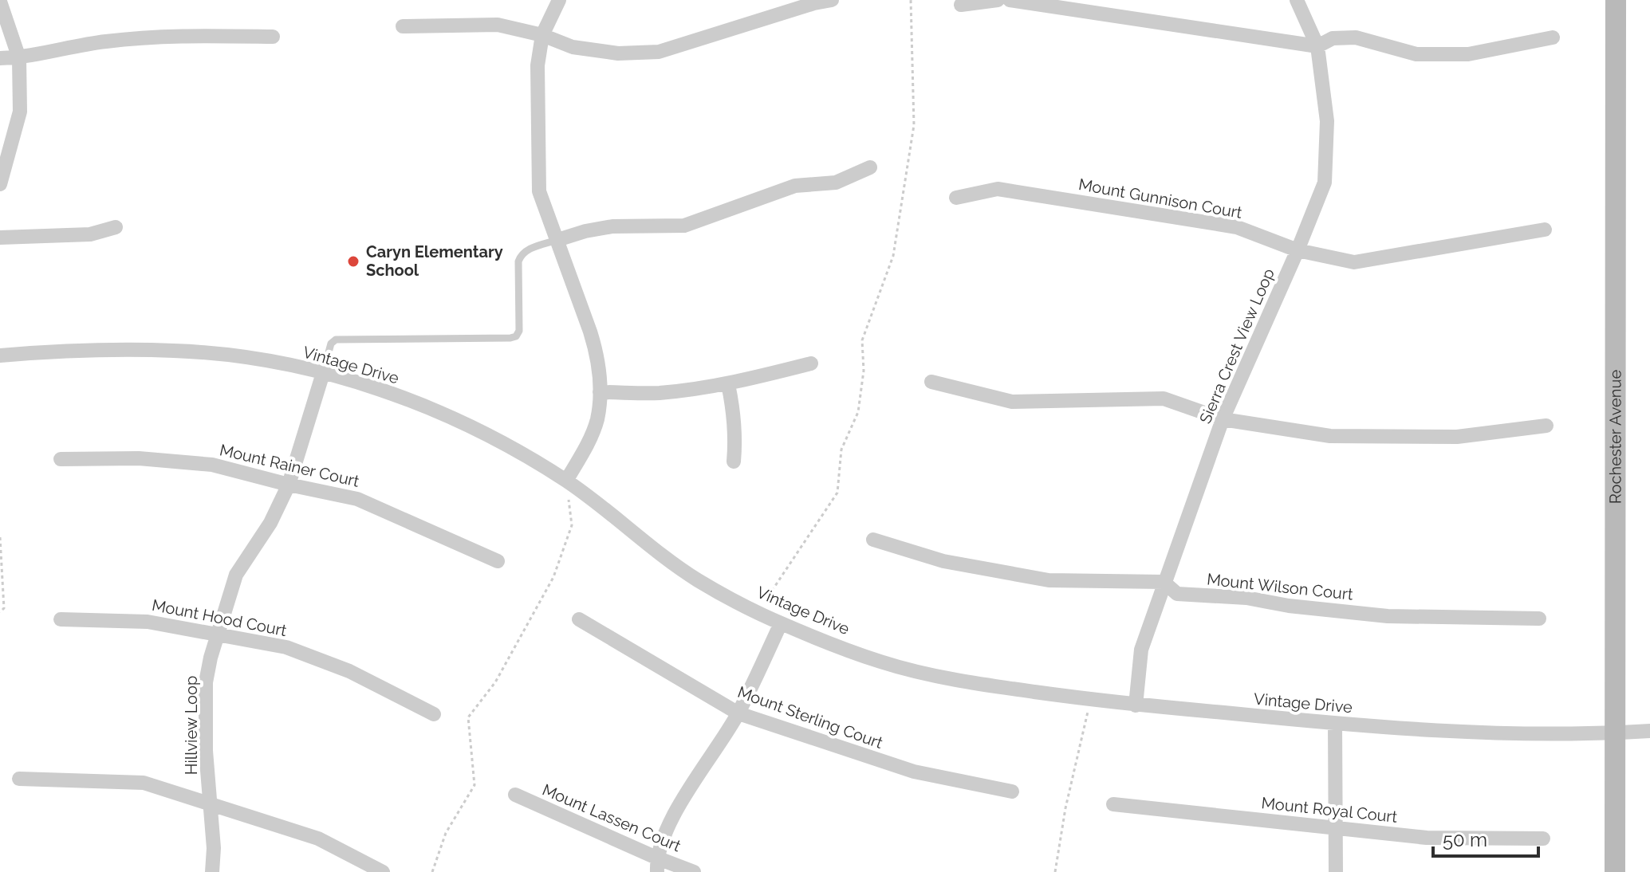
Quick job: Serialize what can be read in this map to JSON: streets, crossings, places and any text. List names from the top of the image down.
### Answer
{
  "streets": {
    "street": [
      "Mount Gunnison Court",
      "Sierra Crest View Loop",
      "Vintage Drive",
      "Rochester Avenue",
      "Mount Rainer Court",
      "Mount Wilson Court",
      "Mount Hood Court",
      "Mount Sterling Court",
      "Hillview Loop",
      "Mount Royal Court",
      "Mount Lassen Court"
    ]
  },
  "crossings": [
    ["Mount Gunnison Court", "Sierra Crest View Loop"],
    ["Sierra Crest View Loop", "Vintage Drive"],
    ["Sierra Crest View Loop", "Mount Wilson Court"],
    ["Vintage Drive", "Rochester Avenue"],
    ["Vintage Drive", "Hillview Loop"],
    ["Mount Rainer Court", "Hillview Loop"],
    ["Mount Hood Court", "Hillview Loop"]
  ],
  "places": ["Caryn Elementary School"],
  "scale_bar": "50 m"
}
